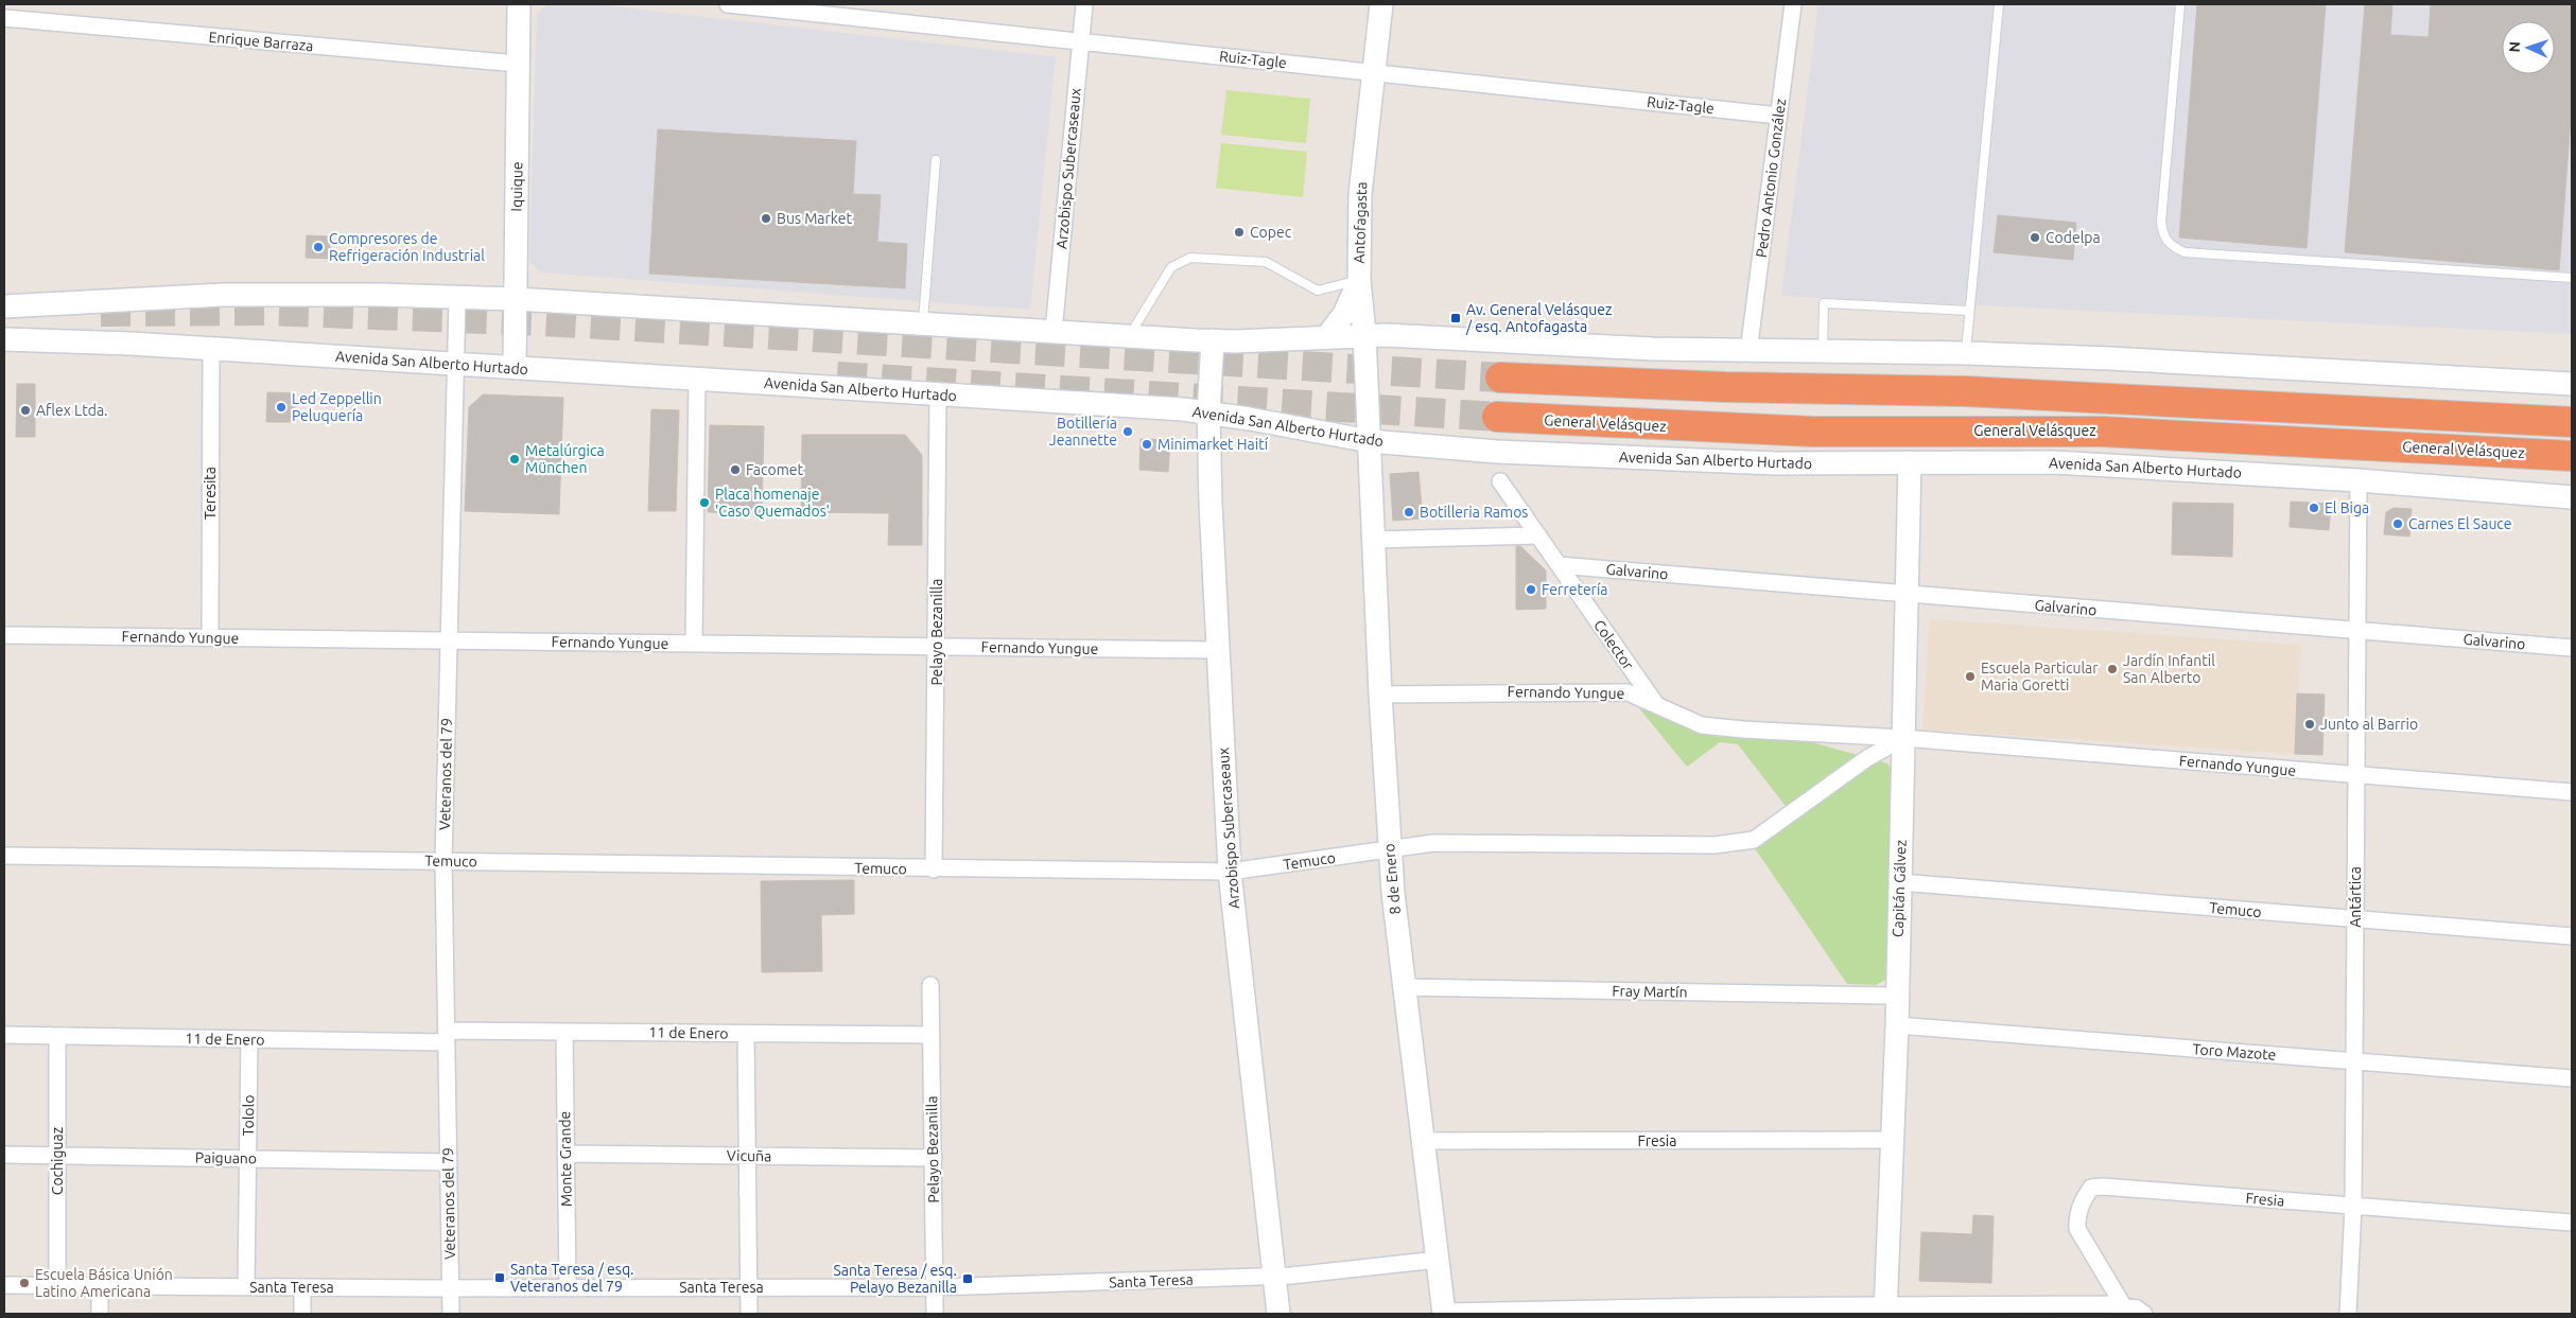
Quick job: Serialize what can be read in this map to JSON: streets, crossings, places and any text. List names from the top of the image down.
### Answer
{
  "streets": {
    "highway": ["General Velásquez"],
    "main road": [
      "Arzobispo Subercaseaux",
      "Iquique",
      "Antofagasta",
      "Avenida San Alberto Hurtado",
      "8 de Enero",
      "Capitán Gálvez"
    ],
    "street": [
      "Enrique Barraza",
      "Ruiz-Tagle",
      "Pedro Antonio González",
      "Teresita",
      "Galvarino",
      "Pelayo Bezanilla",
      "Fernando Yungue",
      "Colector",
      "Veteranos del 79",
      "Temuco",
      "Antártica",
      "Fray Martín",
      "11 de Enero",
      "Toro Mazote",
      "Tololo",
      "Fresia",
      "Vicuña",
      "Paiguano",
      "Monte Grande",
      "Cochiguaz",
      "Santa Teresa"
    ]
  },
  "crossings": [
    ["Enrique Barraza", "Iquique"],
    ["Ruiz-Tagle", "Arzobispo Subercaseaux"],
    ["Ruiz-Tagle", "Pedro Antonio González"],
    ["Ruiz-Tagle", "Antofagasta"],
    ["Arzobispo Subercaseaux", "Avenida San Alberto Hurtado"],
    ["Arzobispo Subercaseaux", "Fernando Yungue"],
    ["Arzobispo Subercaseaux", "Temuco"],
    ["Arzobispo Subercaseaux", "Santa Teresa"],
    ["Iquique", "Avenida San Alberto Hurtado"],
    ["Antofagasta", "Avenida San Alberto Hurtado"],
    ["Antofagasta", "8 de Enero"],
    ["Avenida San Alberto Hurtado", "Teresita"],
    ["Avenida San Alberto Hurtado", "Pelayo Bezanilla"],
    ["Avenida San Alberto Hurtado", "Veteranos del 79"],
    ["Avenida San Alberto Hurtado", "8 de Enero"],
    ["Avenida San Alberto Hurtado", "Capitán Gálvez"],
    ["Avenida San Alberto Hurtado", "Antártica"],
    ["Teresita", "Fernando Yungue"],
    ["Galvarino", "Colector"],
    ["Galvarino", "Capitán Gálvez"],
    ["Galvarino", "Antártica"],
    ["Pelayo Bezanilla", "Fernando Yungue"],
    ["Pelayo Bezanilla", "Temuco"],
    ["Pelayo Bezanilla", "11 de Enero"],
    ["Pelayo Bezanilla", "Vicuña"],
    ["Pelayo Bezanilla", "Santa Teresa"],
    ["Fernando Yungue", "Colector"],
    ["Fernando Yungue", "Veteranos del 79"],
    ["Fernando Yungue", "Temuco"],
    ["Fernando Yungue", "8 de Enero"],
    ["Fernando Yungue", "Capitán Gálvez"],
    ["Fernando Yungue", "Antártica"],
    ["Veteranos del 79", "Temuco"],
    ["Veteranos del 79", "11 de Enero"],
    ["Veteranos del 79", "Paiguano"],
    ["Veteranos del 79", "Santa Teresa"],
    ["Temuco", "8 de Enero"],
    ["Temuco", "Capitán Gálvez"],
    ["Temuco", "Antártica"],
    ["8 de Enero", "Fray Martín"],
    ["8 de Enero", "Fresia"],
    ["8 de Enero", "Santa Teresa"],
    ["Capitán Gálvez", "Fray Martín"],
    ["Capitán Gálvez", "Toro Mazote"],
    ["Capitán Gálvez", "Fresia"],
    ["Antártica", "Toro Mazote"],
    ["Antártica", "Fresia"],
    ["11 de Enero", "Tololo"],
    ["11 de Enero", "Monte Grande"],
    ["11 de Enero", "Cochiguaz"],
    ["Tololo", "Paiguano"],
    ["Tololo", "Santa Teresa"],
    ["Vicuña", "Monte Grande"],
    ["Paiguano", "Cochiguaz"],
    ["Monte Grande", "Santa Teresa"],
    ["Cochiguaz", "Santa Teresa"]
  ],
  "places": {
    "other": [
      "Bus Market",
      "Copec",
      "Codelpa",
      "Compresores de Refrigeración Industrial",
      "Led Zeppellin Peluquería",
      "Aflex Ltda.",
      "Botillería Jeannette",
      "Minimarket Haití",
      "Metalúrgica München",
      "Facomet",
      "Placa homenaje 'Caso Quemados'",
      "El Biga",
      "Botilleria Ramos",
      "Carnes El Sauce",
      "Ferretería",
      "Jardín Infantil San Alberto",
      "Escuela Particular Maria Goretti",
      "Junto al Barrio",
      "Escuela Básica Unión Latino Americana"
    ],
    "transit": ["Av. General Velásquez / esq. Antofagasta", "Santa Teresa / esq. Veteranos del 79", "Santa Teresa / esq. Pelayo Bezanilla"]
  },
  "north": "left"
}
